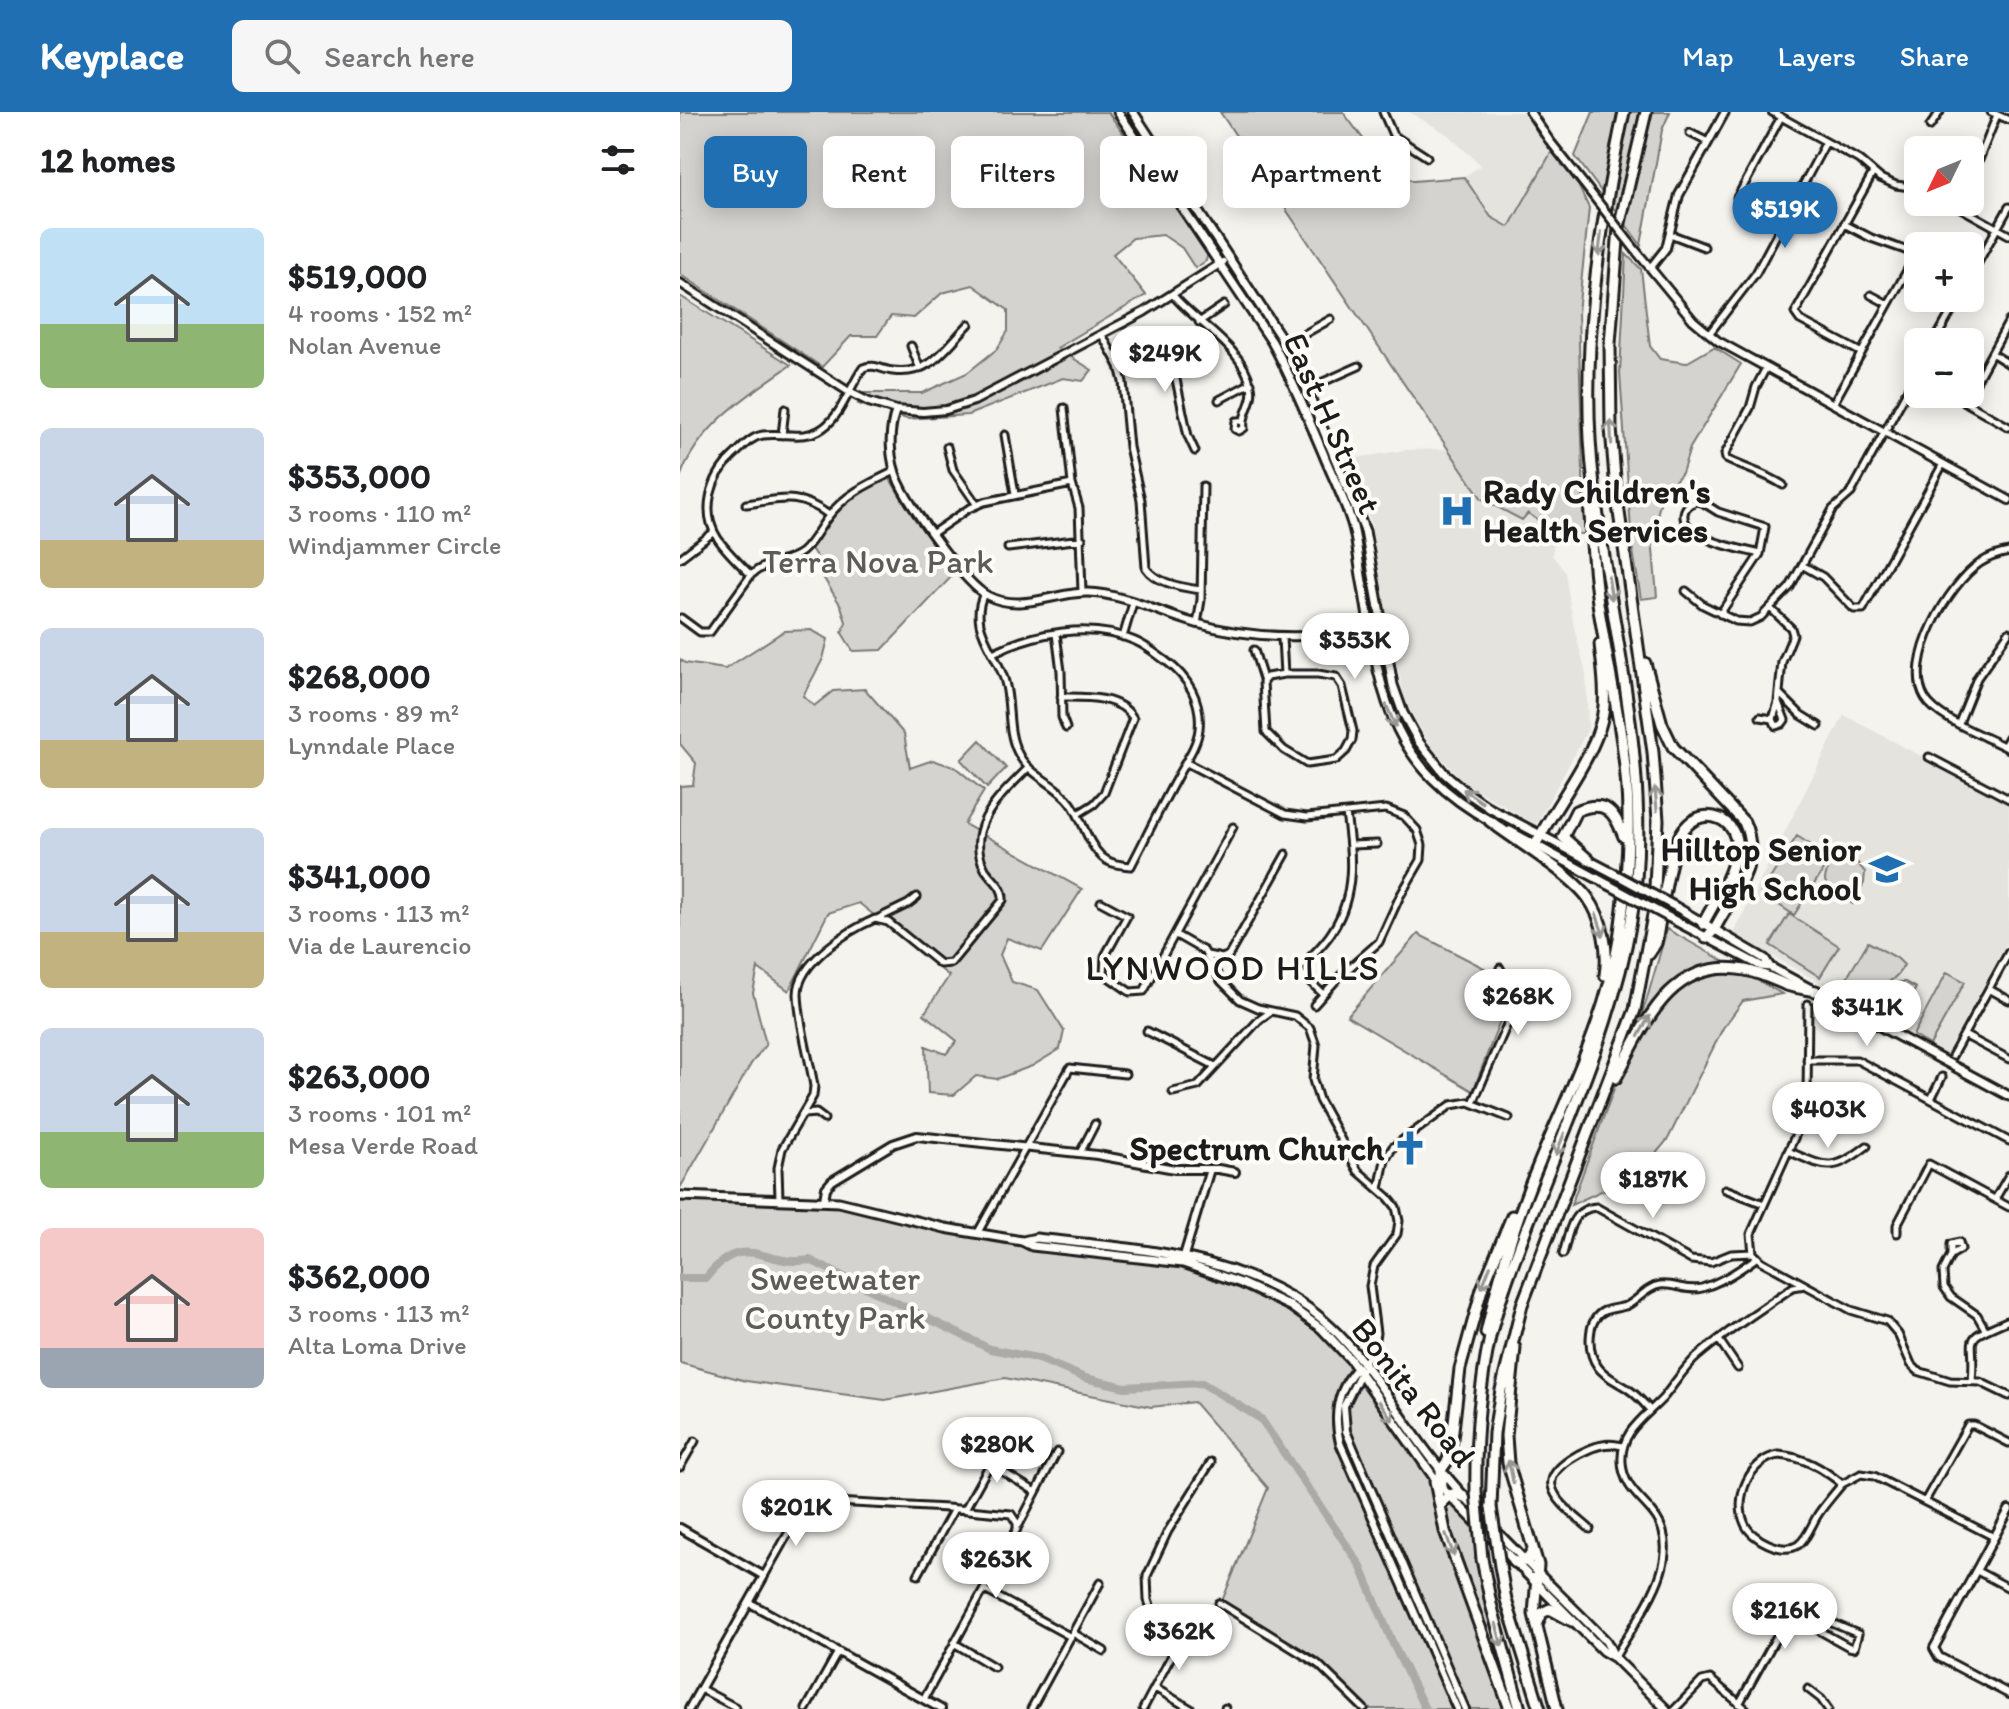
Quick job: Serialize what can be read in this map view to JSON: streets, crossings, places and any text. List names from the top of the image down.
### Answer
{
  "streets": {
    "main road": ["East H Street", "Bonita Road"]
  },
  "districts": ["LYNWOOD HILLS"],
  "parks": ["Terra Nova Park", "Sweetwater County Park"],
  "places": {
    "hospital": ["Rady Children's Health Services"],
    "school or university": ["Hilltop Senior High School"],
    "church": ["Spectrum Church"]
  },
  "north": "bottom left",
  "page": {
    "header": "Keyplace",
    "search": "Search here",
    "nav": ["Map", "Layers", "Share"],
    "heading": "12 homes",
    "map_buttons": ["+", "−"],
    "chip": [
      "Buy",
      "Rent",
      "Filters",
      "New",
      "Apartment"
    ],
    "price": [
      "$519K",
      "$249K",
      "$353K",
      "$268K",
      "$341K",
      "$403K",
      "$187K",
      "$280K",
      "$201K",
      "$263K",
      "$216K",
      "$362K"
    ],
    "list": [
      {
        "name": "$519,000",
        "note": "4 rooms · 152 m² · Nolan Avenue"
      },
      {
        "name": "$353,000",
        "note": "3 rooms · 110 m² · Windjammer Circle"
      },
      {
        "name": "$268,000",
        "note": "3 rooms · 89 m² · Lynndale Place"
      },
      {
        "name": "$341,000",
        "note": "3 rooms · 113 m² · Via de Laurencio"
      },
      {
        "name": "$263,000",
        "note": "3 rooms · 101 m² · Mesa Verde Road"
      },
      {
        "name": "$362,000",
        "note": "3 rooms · 113 m² · Alta Loma Drive"
      }
    ]
  }
}
